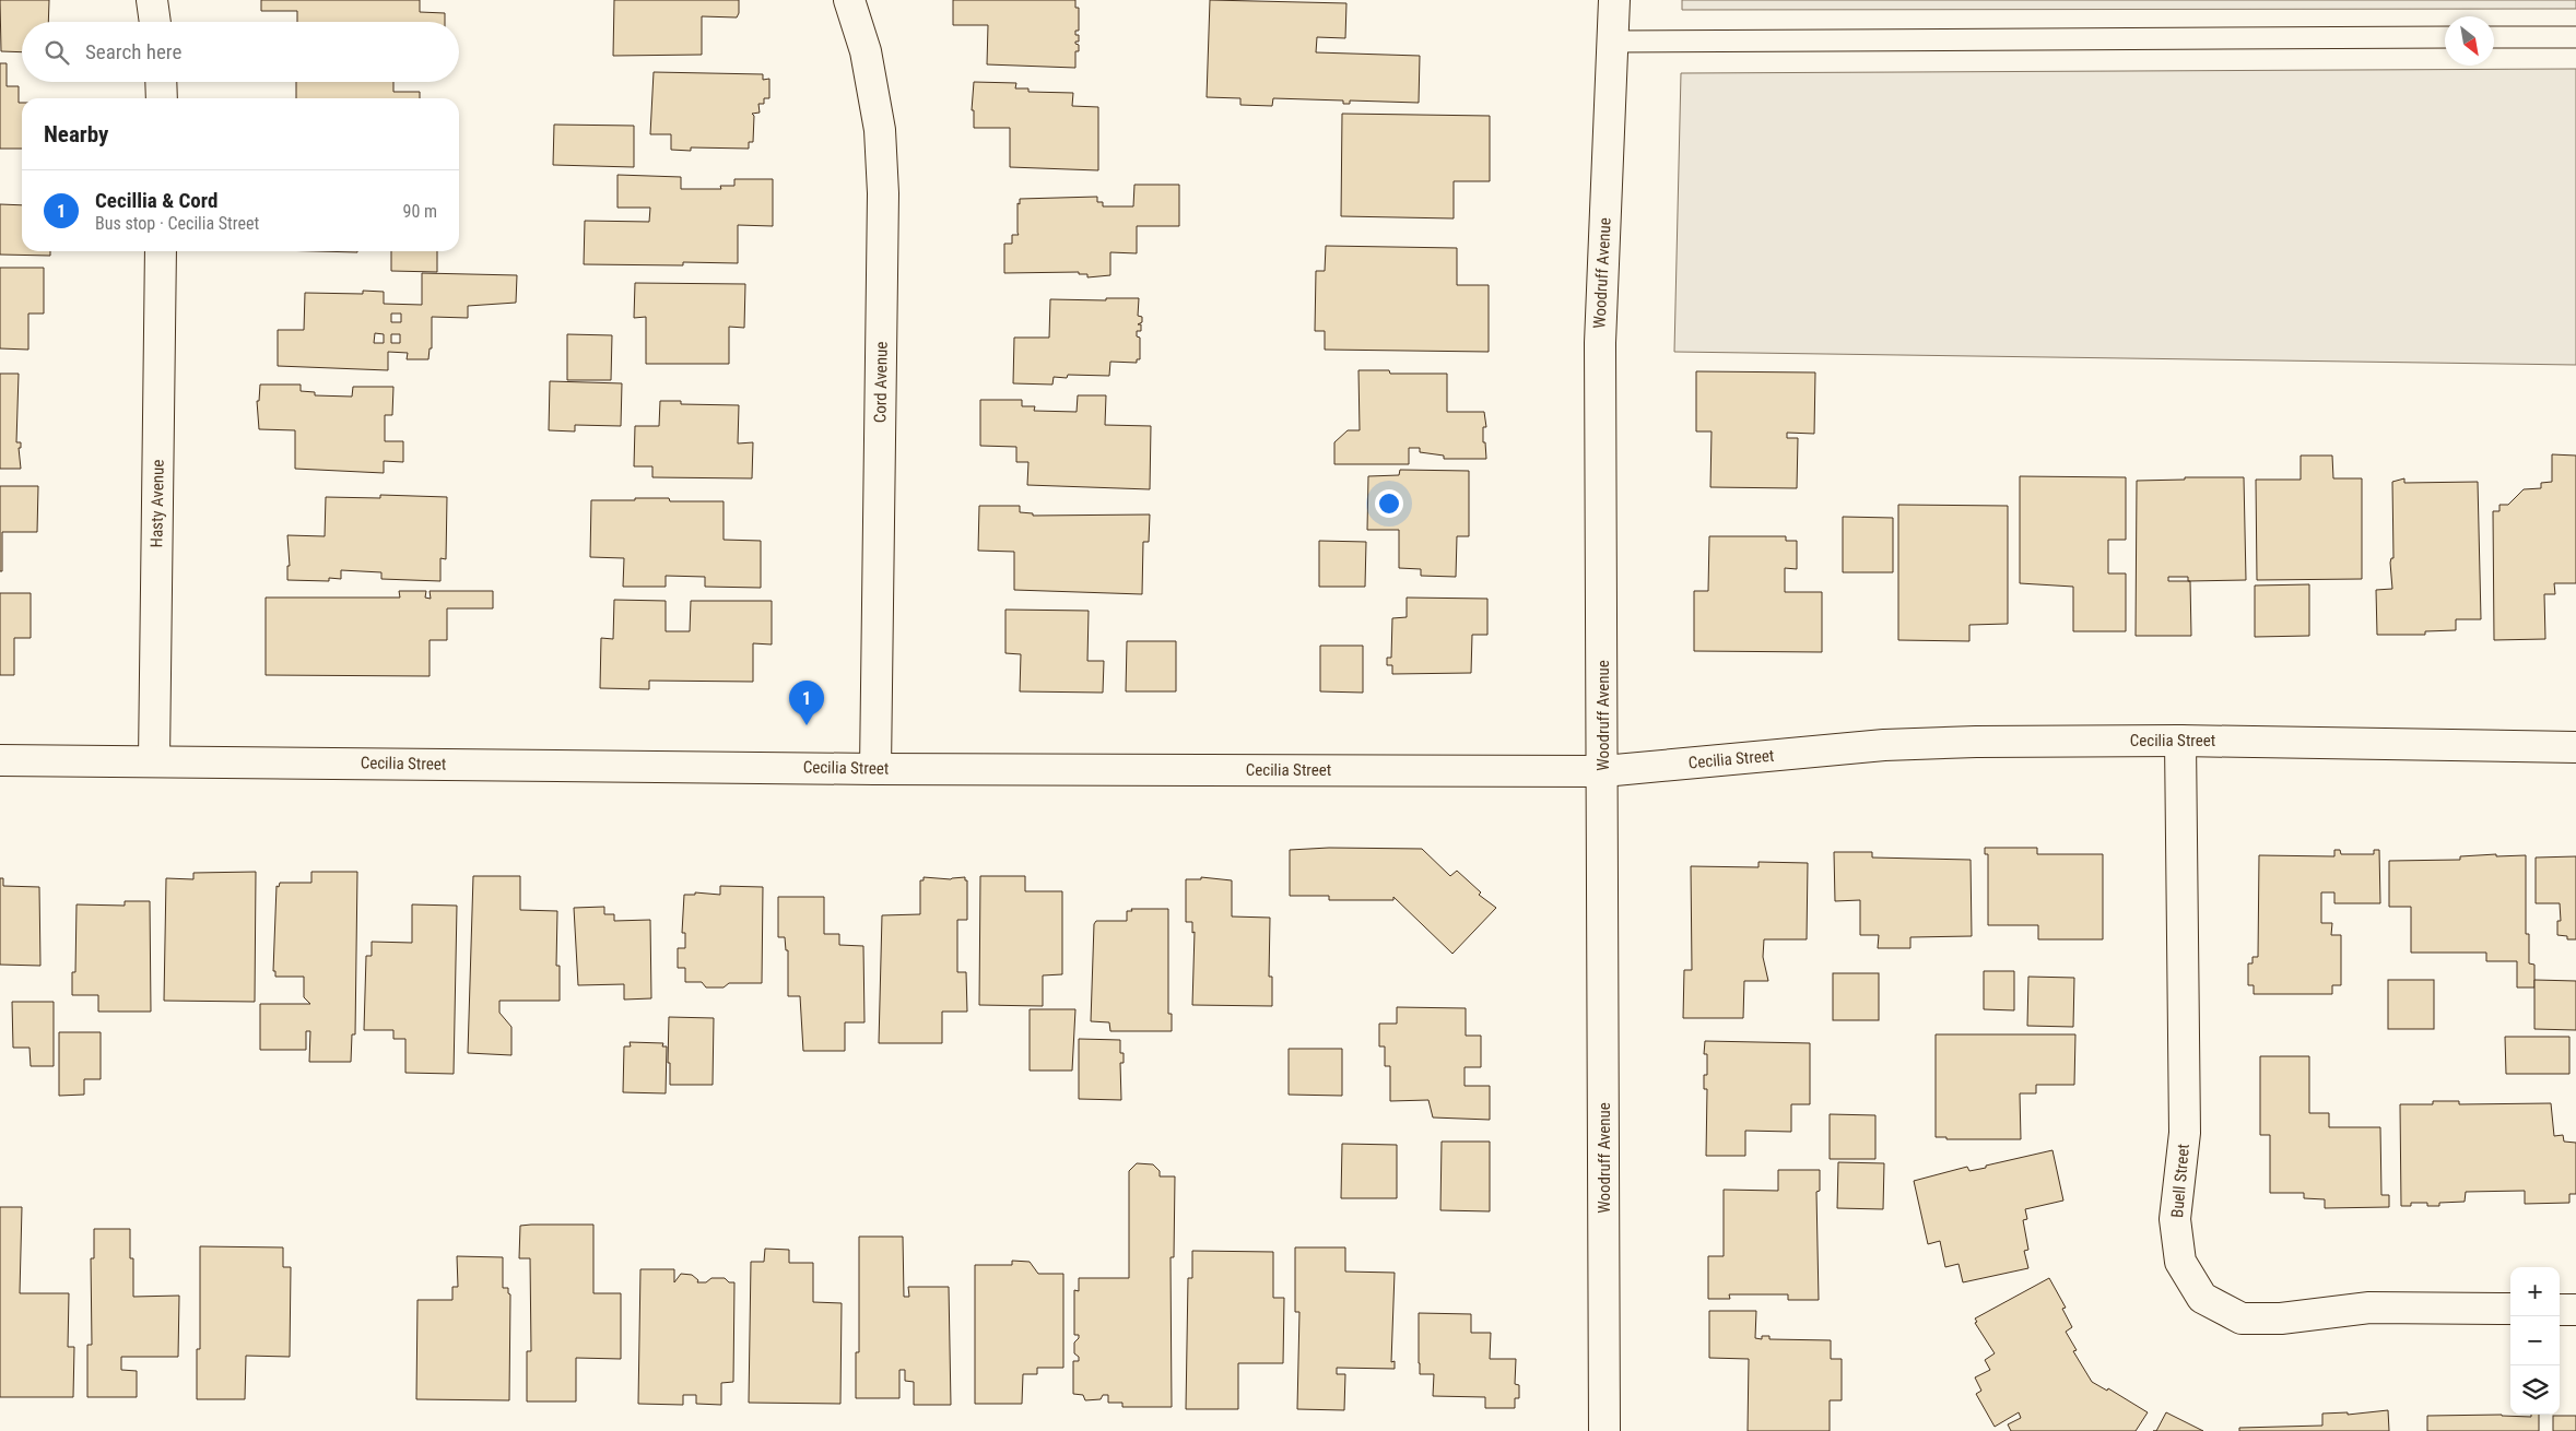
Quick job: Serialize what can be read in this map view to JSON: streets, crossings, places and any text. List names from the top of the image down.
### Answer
{
  "streets": {
    "street": [
      "Woodruff Avenue",
      "Cord Avenue",
      "Hasty Avenue",
      "Cecilia Street",
      "Buell Street"
    ]
  },
  "crossings": [
    ["Woodruff Avenue", "Cecilia Street"],
    ["Cord Avenue", "Cecilia Street"],
    ["Hasty Avenue", "Cecilia Street"],
    ["Cecilia Street", "Buell Street"]
  ],
  "north": "bottom right",
  "page": {
    "search": "Search here",
    "heading": "Nearby",
    "list": [
      {
        "mark": "1",
        "name": "Cecillia & Cord",
        "note": "Bus stop · Cecilia Street",
        "value": "90 m"
      }
    ],
    "pins": "1",
    "map_buttons": ["+", "−"]
  }
}
